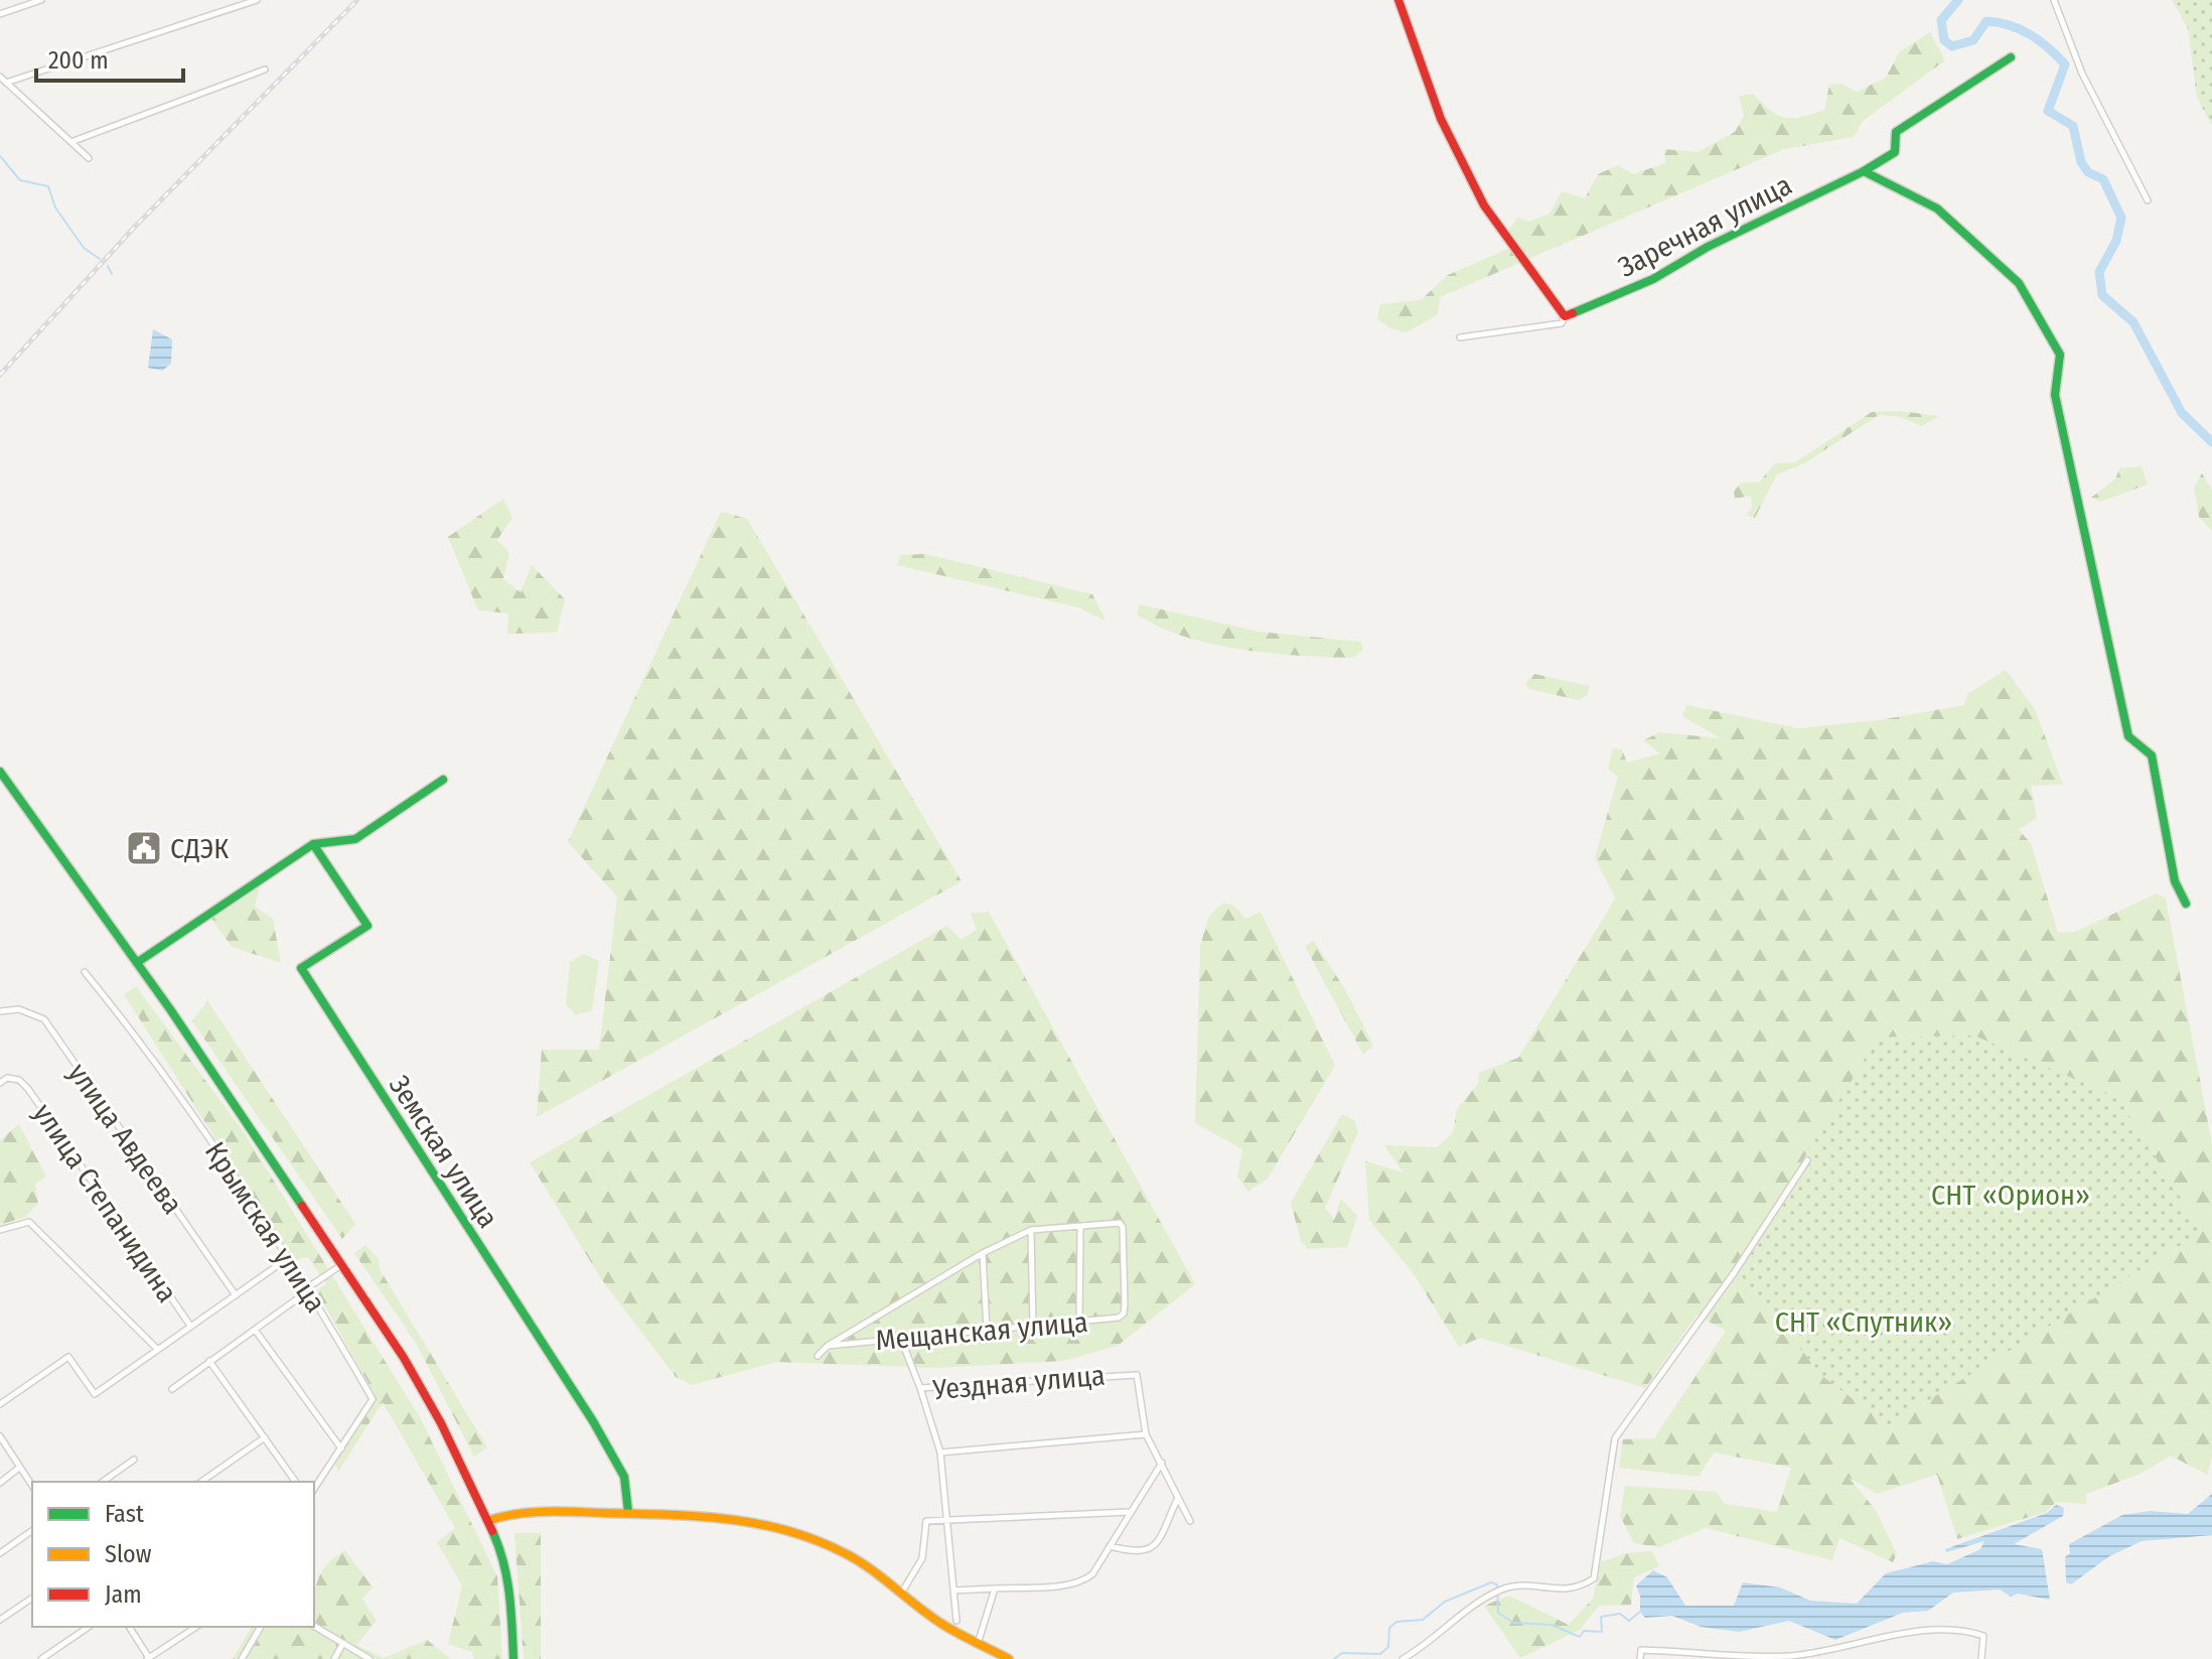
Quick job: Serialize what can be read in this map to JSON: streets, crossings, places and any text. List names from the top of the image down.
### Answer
{
  "streets": {
    "street": [
      "Заречная улица",
      "улица Авдеева",
      "Земская улица",
      "улица Степанидина",
      "Крымская улица",
      "Мещанская улица",
      "Уездная улица"
    ]
  },
  "parks": ["СНТ «Орион»", "СНТ «Спутник»"],
  "places": {
    "public building": ["СДЭК"]
  },
  "legend": ["Fast", "Slow", "Jam"],
  "scale_bar": "200 m"
}
